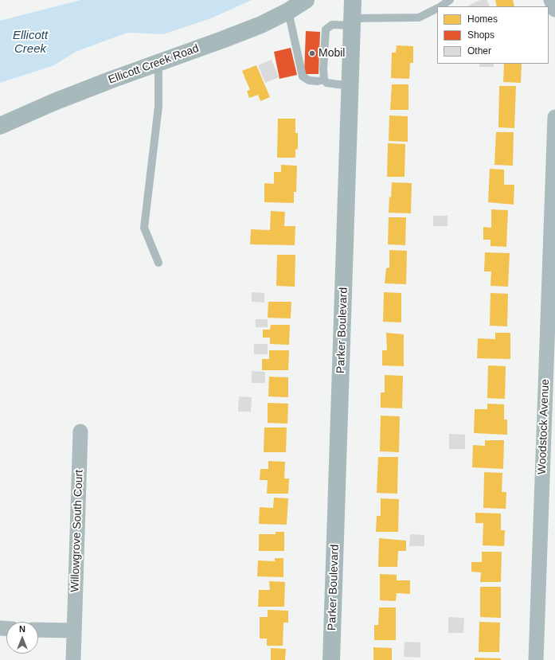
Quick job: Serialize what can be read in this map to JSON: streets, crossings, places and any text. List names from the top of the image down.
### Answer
{
  "streets": {
    "street": [
      "Ellicott Creek Road",
      "Parker Boulevard",
      "Woodstock Avenue",
      "Willowgrove South Court"
    ]
  },
  "water": ["Ellicott Creek"],
  "places": ["Mobil"],
  "legend": ["Homes", "Shops", "Other"],
  "north": "top"
}
